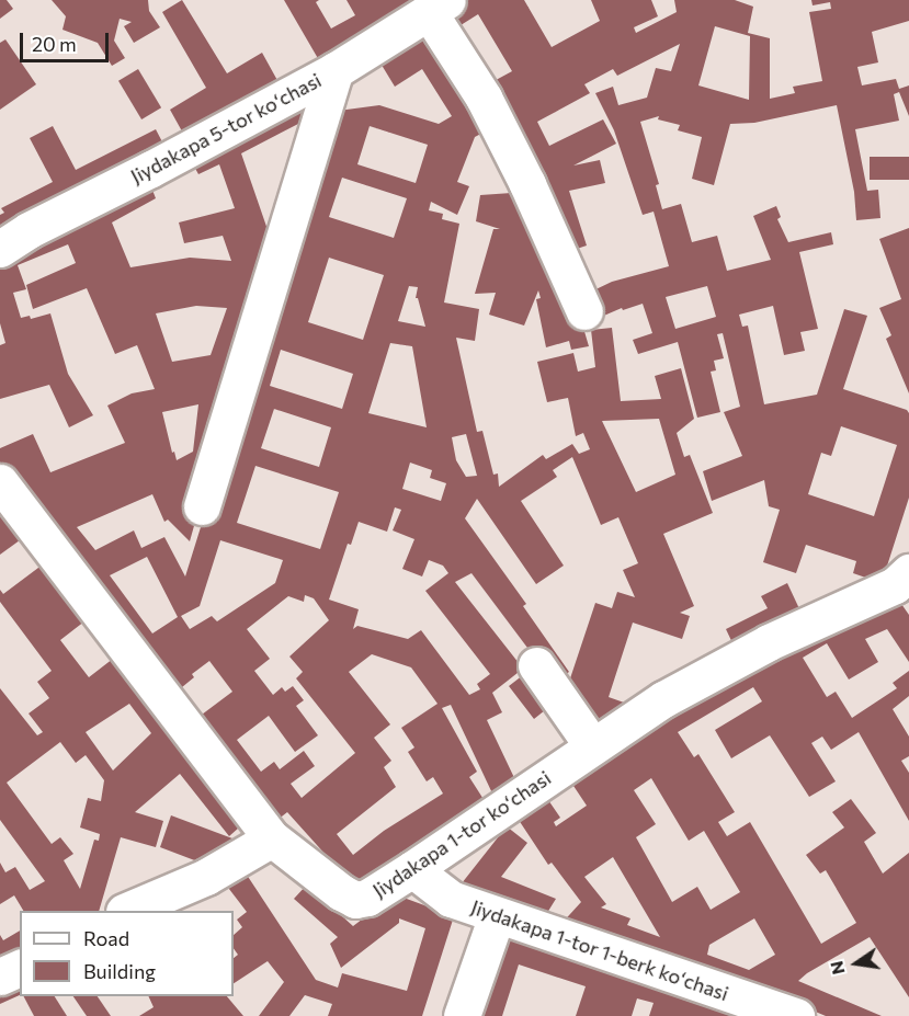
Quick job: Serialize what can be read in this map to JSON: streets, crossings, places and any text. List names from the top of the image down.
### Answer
{
  "streets": {
    "street": ["Jiydakapa 5-tor koʻchasi", "Jiydakapa 1-tor koʻchasi", "Jiydakapa 1-tor 1-berk koʻchasi"]
  },
  "crossings": [
    ["Jiydakapa 1-tor koʻchasi", "Jiydakapa 1-tor 1-berk koʻchasi"]
  ],
  "legend": ["Road", "Building"],
  "scale_bar": "20 m",
  "north": "left"
}
